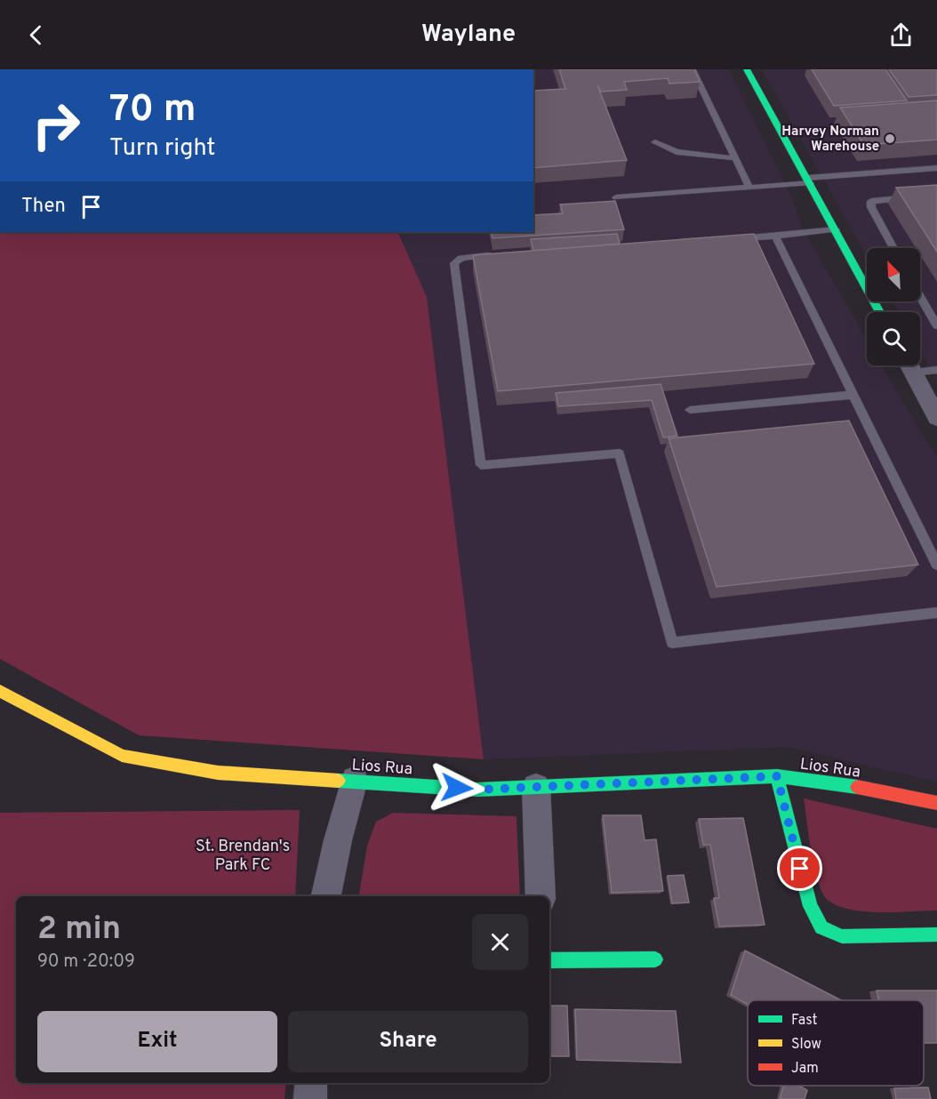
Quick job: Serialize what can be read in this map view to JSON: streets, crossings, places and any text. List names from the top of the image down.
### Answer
{
  "streets": {
    "street": ["Lios Rua"]
  },
  "parks": ["St. Brendan's Park FC"],
  "places": ["Harvey Norman Warehouse"],
  "legend": ["Fast", "Slow", "Jam"],
  "north": "top left",
  "page": {
    "header": "Waylane",
    "turn": ["70 m", "Turn right"],
    "then": "Then",
    "heading": ["2 min", "90 m · 20:09"],
    "buttons": ["Exit", "Share"]
  }
}
